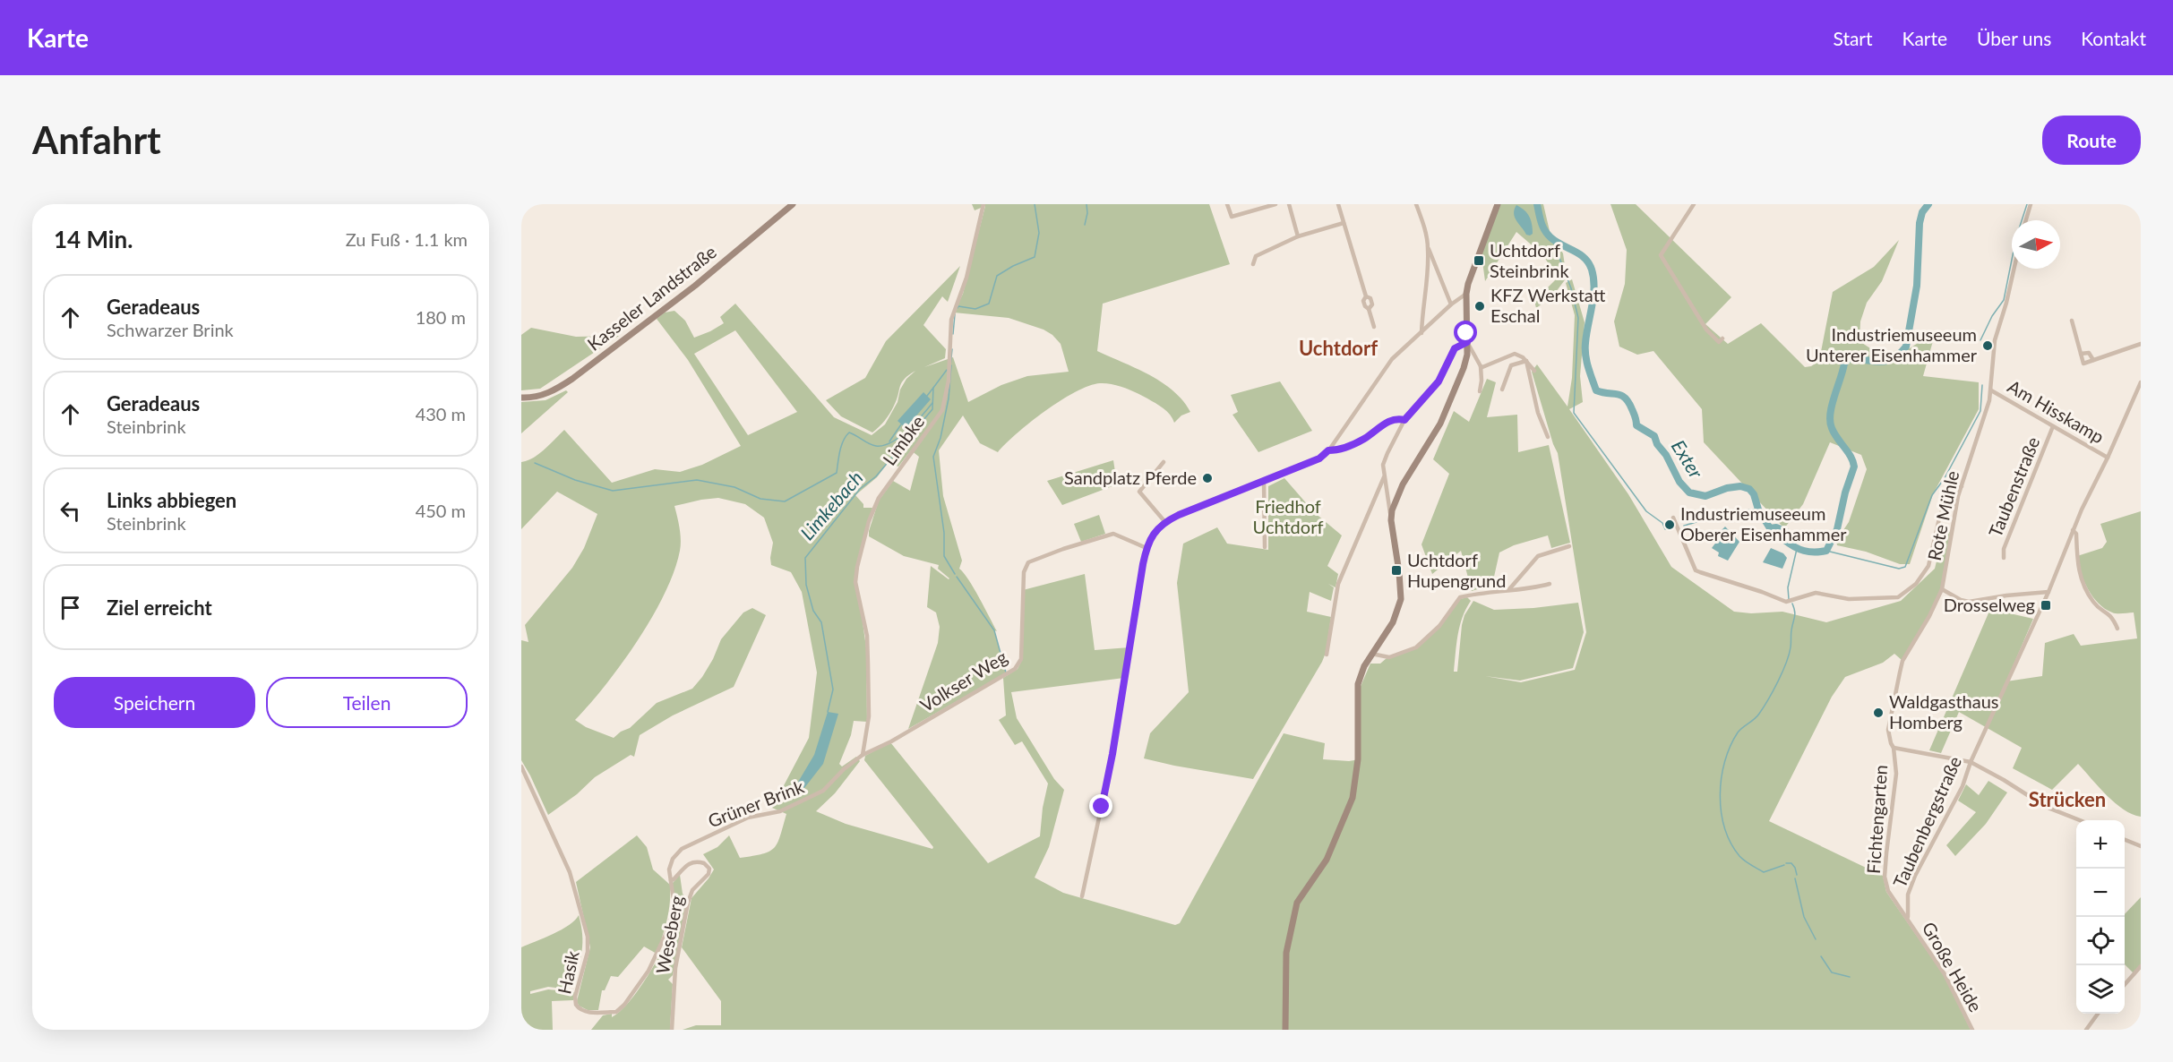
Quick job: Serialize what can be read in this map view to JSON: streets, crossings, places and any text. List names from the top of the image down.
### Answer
{
  "streets": {
    "street": [
      "Kasseler Landstraße",
      "Am Hisskamp",
      "Limbke",
      "Taubenstraße",
      "Rote Mühle",
      "Volkser Weg",
      "Grüner Brink",
      "Fichtengarten",
      "Taubenbergstraße",
      "Weseberg",
      "Große Heide",
      "Hasik"
    ]
  },
  "crossings": [
    ["Am Hisskamp", "Taubenstraße"],
    ["Am Hisskamp", "Rote Mühle"],
    ["Am Hisskamp", "Taubenbergstraße"],
    ["Limbke", "Volkser Weg"],
    ["Limbke", "Grüner Brink"],
    ["Rote Mühle", "Fichtengarten"],
    ["Volkser Weg", "Grüner Brink"],
    ["Grüner Brink", "Weseberg"],
    ["Grüner Brink", "Hasik"],
    ["Fichtengarten", "Taubenbergstraße"],
    ["Fichtengarten", "Große Heide"],
    ["Taubenbergstraße", "Große Heide"],
    ["Weseberg", "Hasik"]
  ],
  "districts": ["Uchtdorf", "Strücken"],
  "water": ["Exter", "Limkebach"],
  "parks": ["Friedhof Uchtdorf"],
  "places": {
    "transit": ["Uchtdorf Steinbrink", "Uchtdorf Hupengrund", "Drosselweg"],
    "other": [
      "KFZ Werkstatt Eschal",
      "Industriemuseeum Unterer Eisenhammer",
      "Sandplatz Pferde",
      "Industriemuseeum Oberer Eisenhammer",
      "Waldgasthaus Homberg"
    ]
  },
  "north": "right",
  "page": {
    "header": "Karte",
    "nav": [
      "Start",
      "Karte",
      "Über uns",
      "Kontakt"
    ],
    "buttons": [
      "Route",
      ["Speichern", "Teilen"]
    ],
    "title": "Anfahrt",
    "heading": ["14 Min.", "Zu Fuß · 1.1 km"],
    "list": [
      ["Geradeaus", "Schwarzer Brink", "180 m"],
      ["Geradeaus", "Steinbrink", "430 m"],
      ["Links abbiegen", "Steinbrink", "450 m"],
      "Ziel erreicht"
    ],
    "map_buttons": ["+", "−"]
  }
}
